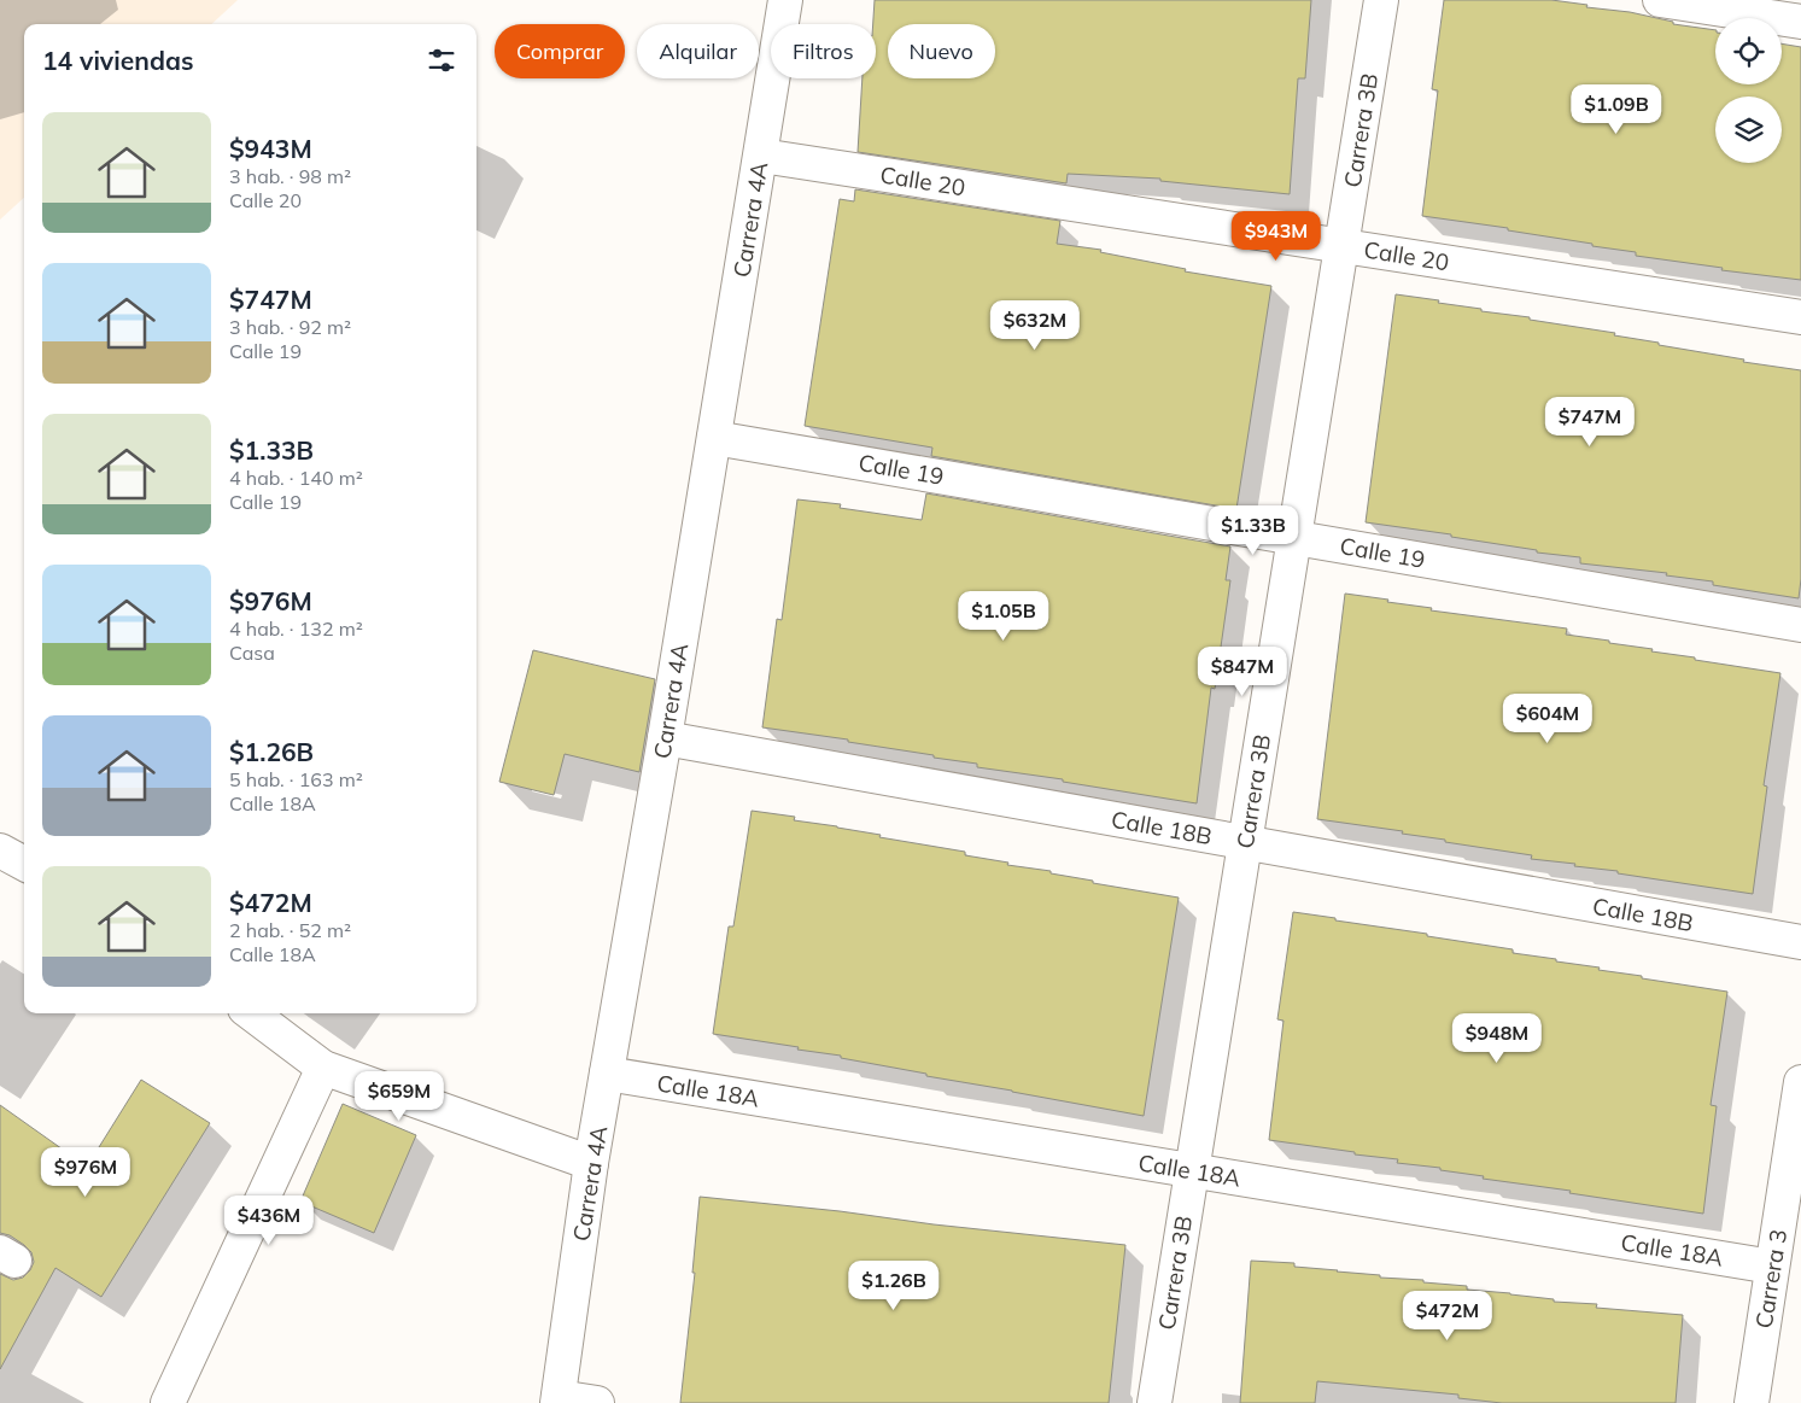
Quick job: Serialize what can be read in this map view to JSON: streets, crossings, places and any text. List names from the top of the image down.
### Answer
{
  "streets": {
    "street": [
      "Carrera 3B",
      "Calle 20",
      "Carrera 4A",
      "Calle 19",
      "Calle 18B",
      "Calle 18A",
      "Carrera 3"
    ]
  },
  "crossings": [
    ["Carrera 3B", "Calle 20"],
    ["Carrera 3B", "Calle 19"],
    ["Carrera 3B", "Calle 18B"],
    ["Carrera 3B", "Calle 18A"],
    ["Calle 20", "Carrera 4A"],
    ["Carrera 4A", "Calle 19"],
    ["Carrera 4A", "Calle 18B"],
    ["Carrera 4A", "Calle 18A"],
    ["Calle 18A", "Carrera 3"]
  ],
  "page": {
    "chip": [
      "Comprar",
      "Alquilar",
      "Filtros",
      "Nuevo"
    ],
    "heading": "14 viviendas",
    "price": [
      "$1.09B",
      "$943M",
      "$632M",
      "$747M",
      "$1.33B",
      "$1.05B",
      "$847M",
      "$604M",
      "$948M",
      "$659M",
      "$976M",
      "$436M",
      "$1.26B",
      "$472M"
    ],
    "list": [
      {
        "name": "$943M",
        "note": "3 hab. · 98 m² · Calle 20"
      },
      {
        "name": "$747M",
        "note": "3 hab. · 92 m² · Calle 19"
      },
      {
        "name": "$1.33B",
        "note": "4 hab. · 140 m² · Calle 19"
      },
      {
        "name": "$976M",
        "note": "4 hab. · 132 m² · Casa"
      },
      {
        "name": "$1.26B",
        "note": "5 hab. · 163 m² · Calle 18A"
      },
      {
        "name": "$472M",
        "note": "2 hab. · 52 m² · Calle 18A"
      }
    ]
  }
}
